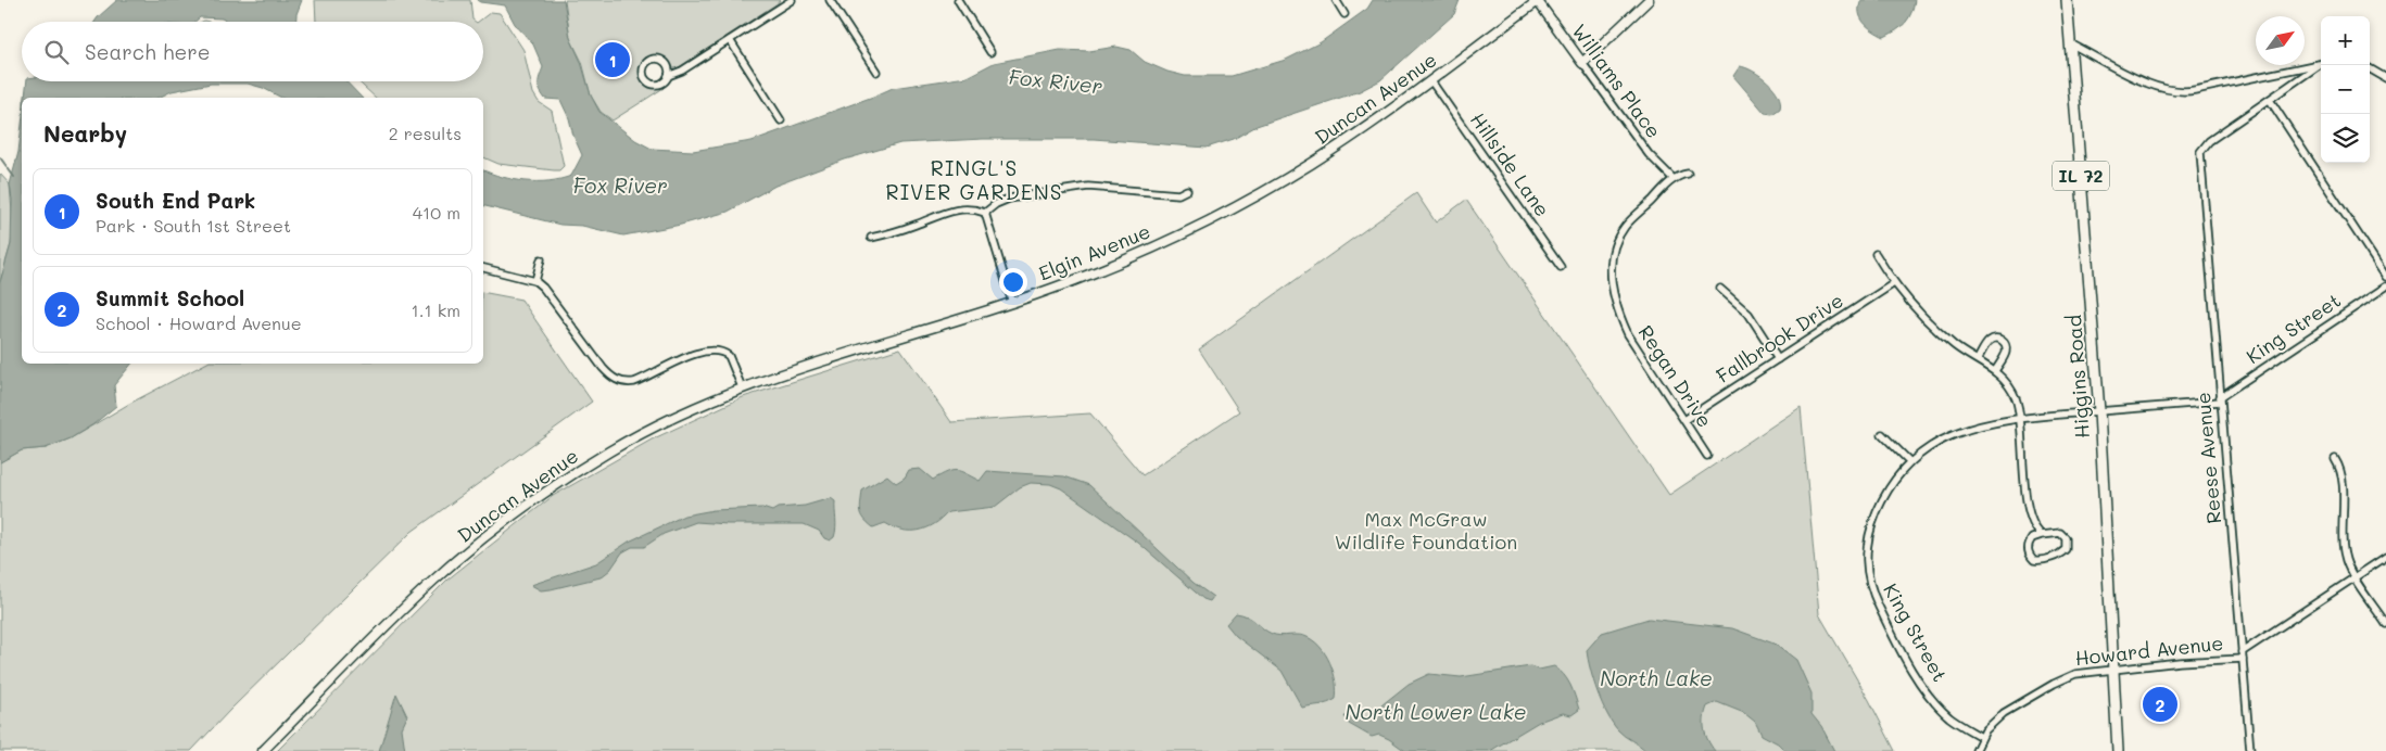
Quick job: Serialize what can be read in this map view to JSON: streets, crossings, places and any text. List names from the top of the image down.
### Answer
{
  "streets": {
    "main road": ["IL 72", "Higgins Road"],
    "street": [
      "Williams Place",
      "Duncan Avenue",
      "Hillside Lane",
      "Elgin Avenue",
      "King Street",
      "Fallbrook Drive",
      "Regan Drive",
      "Reese Avenue",
      "Howard Avenue"
    ]
  },
  "crossings": [
    ["Williams Place", "Duncan Avenue"],
    ["Williams Place", "Regan Drive"],
    ["Duncan Avenue", "Hillside Lane"],
    ["Duncan Avenue", "Elgin Avenue"],
    ["King Street", "Higgins Road"],
    ["King Street", "Reese Avenue"],
    ["King Street", "Howard Avenue"],
    ["Fallbrook Drive", "Regan Drive"],
    ["Higgins Road", "Howard Avenue"],
    ["Reese Avenue", "Howard Avenue"]
  ],
  "districts": ["RINGL'S RIVER GARDENS"],
  "water": ["Fox River", "North Lake", "North Lower Lake"],
  "parks": ["Max McGraw Wildlife Foundation"],
  "north": "top right",
  "page": {
    "map_buttons": ["+", "−"],
    "search": "Search here",
    "pins": ["1", "2"],
    "heading": ["Nearby", "2 results"],
    "list": [
      {
        "mark": "1",
        "name": "South End Park",
        "note": "Park · South 1st Street",
        "value": "410 m"
      },
      {
        "mark": "2",
        "name": "Summit School",
        "note": "School · Howard Avenue",
        "value": "1.1 km"
      }
    ]
  }
}
